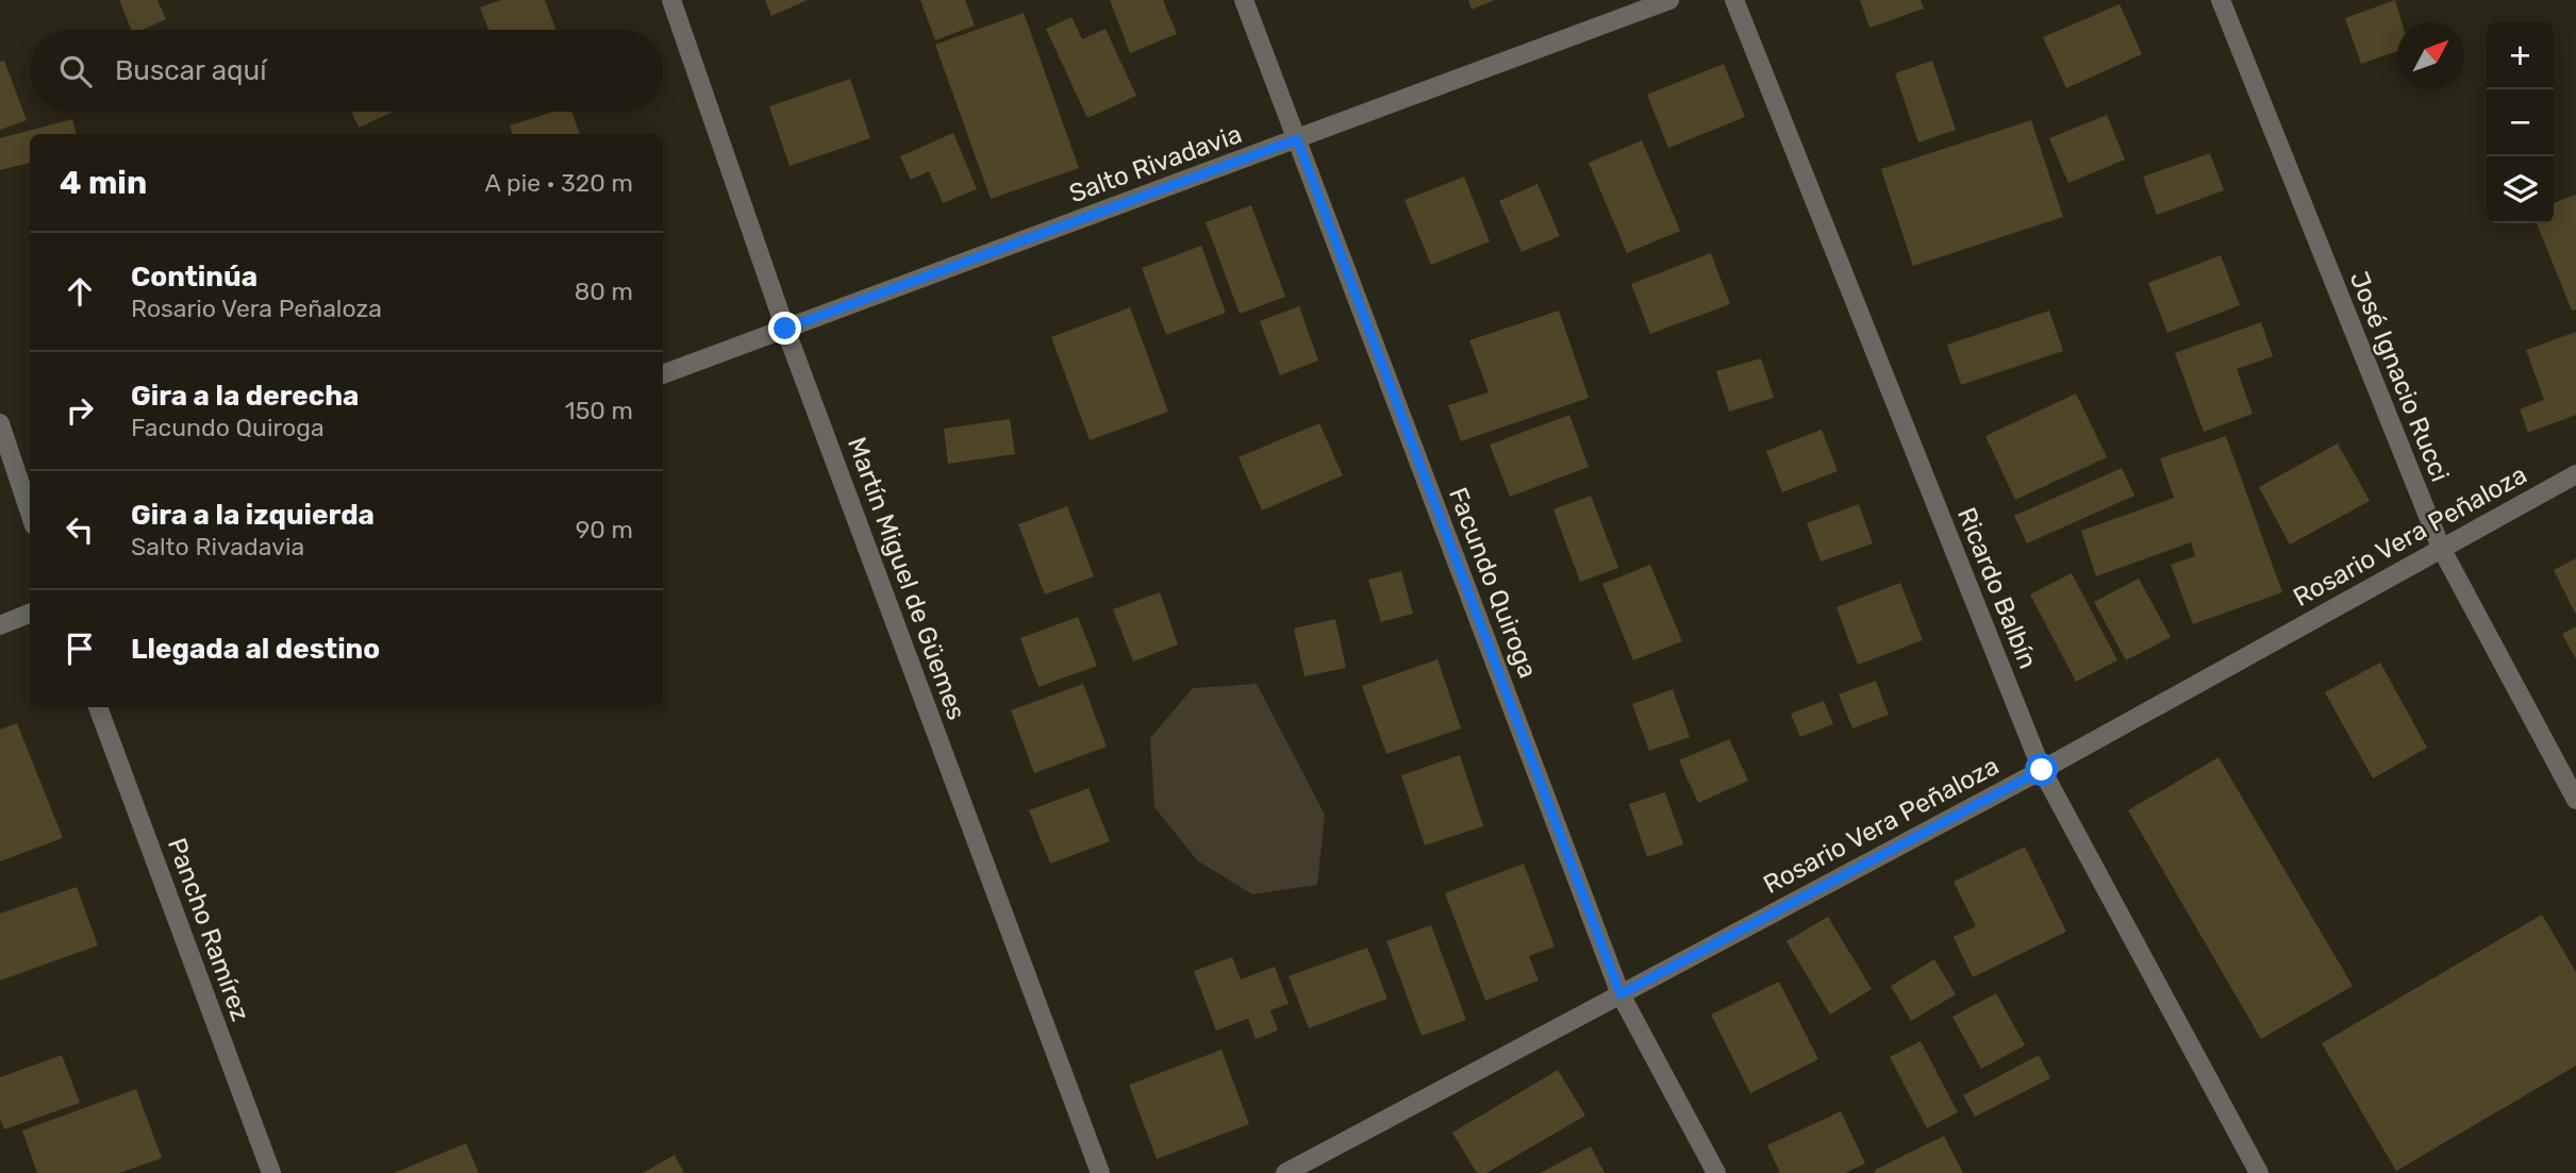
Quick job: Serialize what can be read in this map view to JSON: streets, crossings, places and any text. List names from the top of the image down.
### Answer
{
  "streets": {
    "street": [
      "Salto Rivadavia",
      "José Ignacio Rucci",
      "Rosario Vera Peñaloza",
      "Martín Miguel de Güemes",
      "Facundo Quiroga",
      "Ricardo Balbín",
      "Pancho Ramírez"
    ]
  },
  "crossings": [
    ["Salto Rivadavia", "Martín Miguel de Güemes"],
    ["Salto Rivadavia", "Facundo Quiroga"],
    ["José Ignacio Rucci", "Rosario Vera Peñaloza"],
    ["Rosario Vera Peñaloza", "Facundo Quiroga"],
    ["Rosario Vera Peñaloza", "Ricardo Balbín"]
  ],
  "north": "top right",
  "page": {
    "map_buttons": ["+", "−"],
    "search": "Buscar aquí",
    "heading": ["4 min", "A pie · 320 m"],
    "list": [
      ["Continúa", "Rosario Vera Peñaloza", "80 m"],
      ["Gira a la derecha", "Facundo Quiroga", "150 m"],
      ["Gira a la izquierda", "Salto Rivadavia", "90 m"],
      "Llegada al destino"
    ]
  }
}
